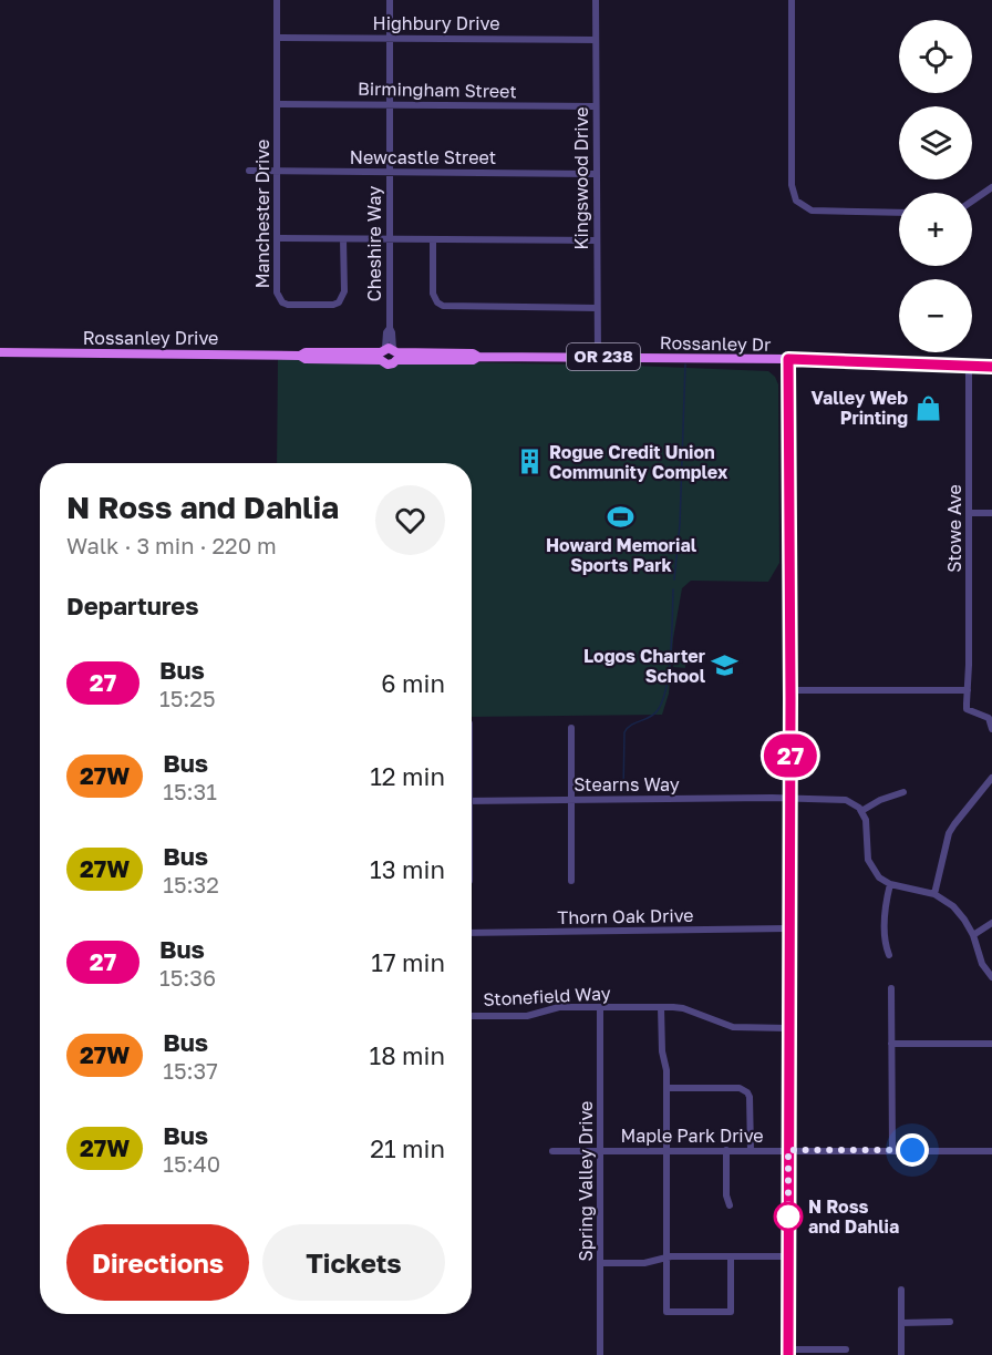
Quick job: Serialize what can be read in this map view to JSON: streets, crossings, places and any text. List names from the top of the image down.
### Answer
{
  "streets": {
    "main road": ["Rossanley Drive", "Rossanley Dr", "OR 238"],
    "street": [
      "Highbury Drive",
      "Birmingham Street",
      "Newcastle Street",
      "Kingswood Drive",
      "Manchester Drive",
      "Cheshire Way",
      "Stowe Ave",
      "Stearns Way",
      "Thorn Oak Drive",
      "Stonefield Way",
      "Maple Park Drive",
      "Spring Valley Drive"
    ]
  },
  "crossings": [
    ["Highbury Drive", "Kingswood Drive"],
    ["Highbury Drive", "Manchester Drive"],
    ["Highbury Drive", "Cheshire Way"],
    ["Birmingham Street", "Kingswood Drive"],
    ["Birmingham Street", "Manchester Drive"],
    ["Birmingham Street", "Cheshire Way"],
    ["Newcastle Street", "Kingswood Drive"],
    ["Newcastle Street", "Manchester Drive"],
    ["Newcastle Street", "Cheshire Way"],
    ["Kingswood Drive", "Rossanley Dr"],
    ["Cheshire Way", "Rossanley Drive"],
    ["Rossanley Drive", "Rossanley Dr"],
    ["Rossanley Dr", "Stowe Ave"],
    ["Stonefield Way", "Spring Valley Drive"],
    ["Maple Park Drive", "Spring Valley Drive"]
  ],
  "places": {
    "shop": ["Valley Web Printing"],
    "building": ["Rogue Credit Union Community Complex"],
    "sports": ["Howard Memorial Sports Park"],
    "school or university": ["Logos Charter School"],
    "other": ["N Ross and Dahlia"]
  },
  "lines": ["bus line 27"],
  "page": {
    "on_map": "27",
    "map_buttons": ["+", "−"],
    "heading": [
      ["N Ross and Dahlia", "Walk · 3 min · 220 m"],
      "Departures"
    ],
    "list": [
      {
        "mark": "27",
        "name": "Bus",
        "note": "15:25",
        "value": "6 min"
      },
      {
        "mark": "27W",
        "name": "Bus",
        "note": "15:31",
        "value": "12 min"
      },
      {
        "mark": "27W",
        "name": "Bus",
        "note": "15:32",
        "value": "13 min"
      },
      {
        "mark": "27",
        "name": "Bus",
        "note": "15:36",
        "value": "17 min"
      },
      {
        "mark": "27W",
        "name": "Bus",
        "note": "15:37",
        "value": "18 min"
      },
      {
        "mark": "27W",
        "name": "Bus",
        "note": "15:40",
        "value": "21 min"
      }
    ],
    "buttons": ["Directions", "Tickets"]
  }
}
